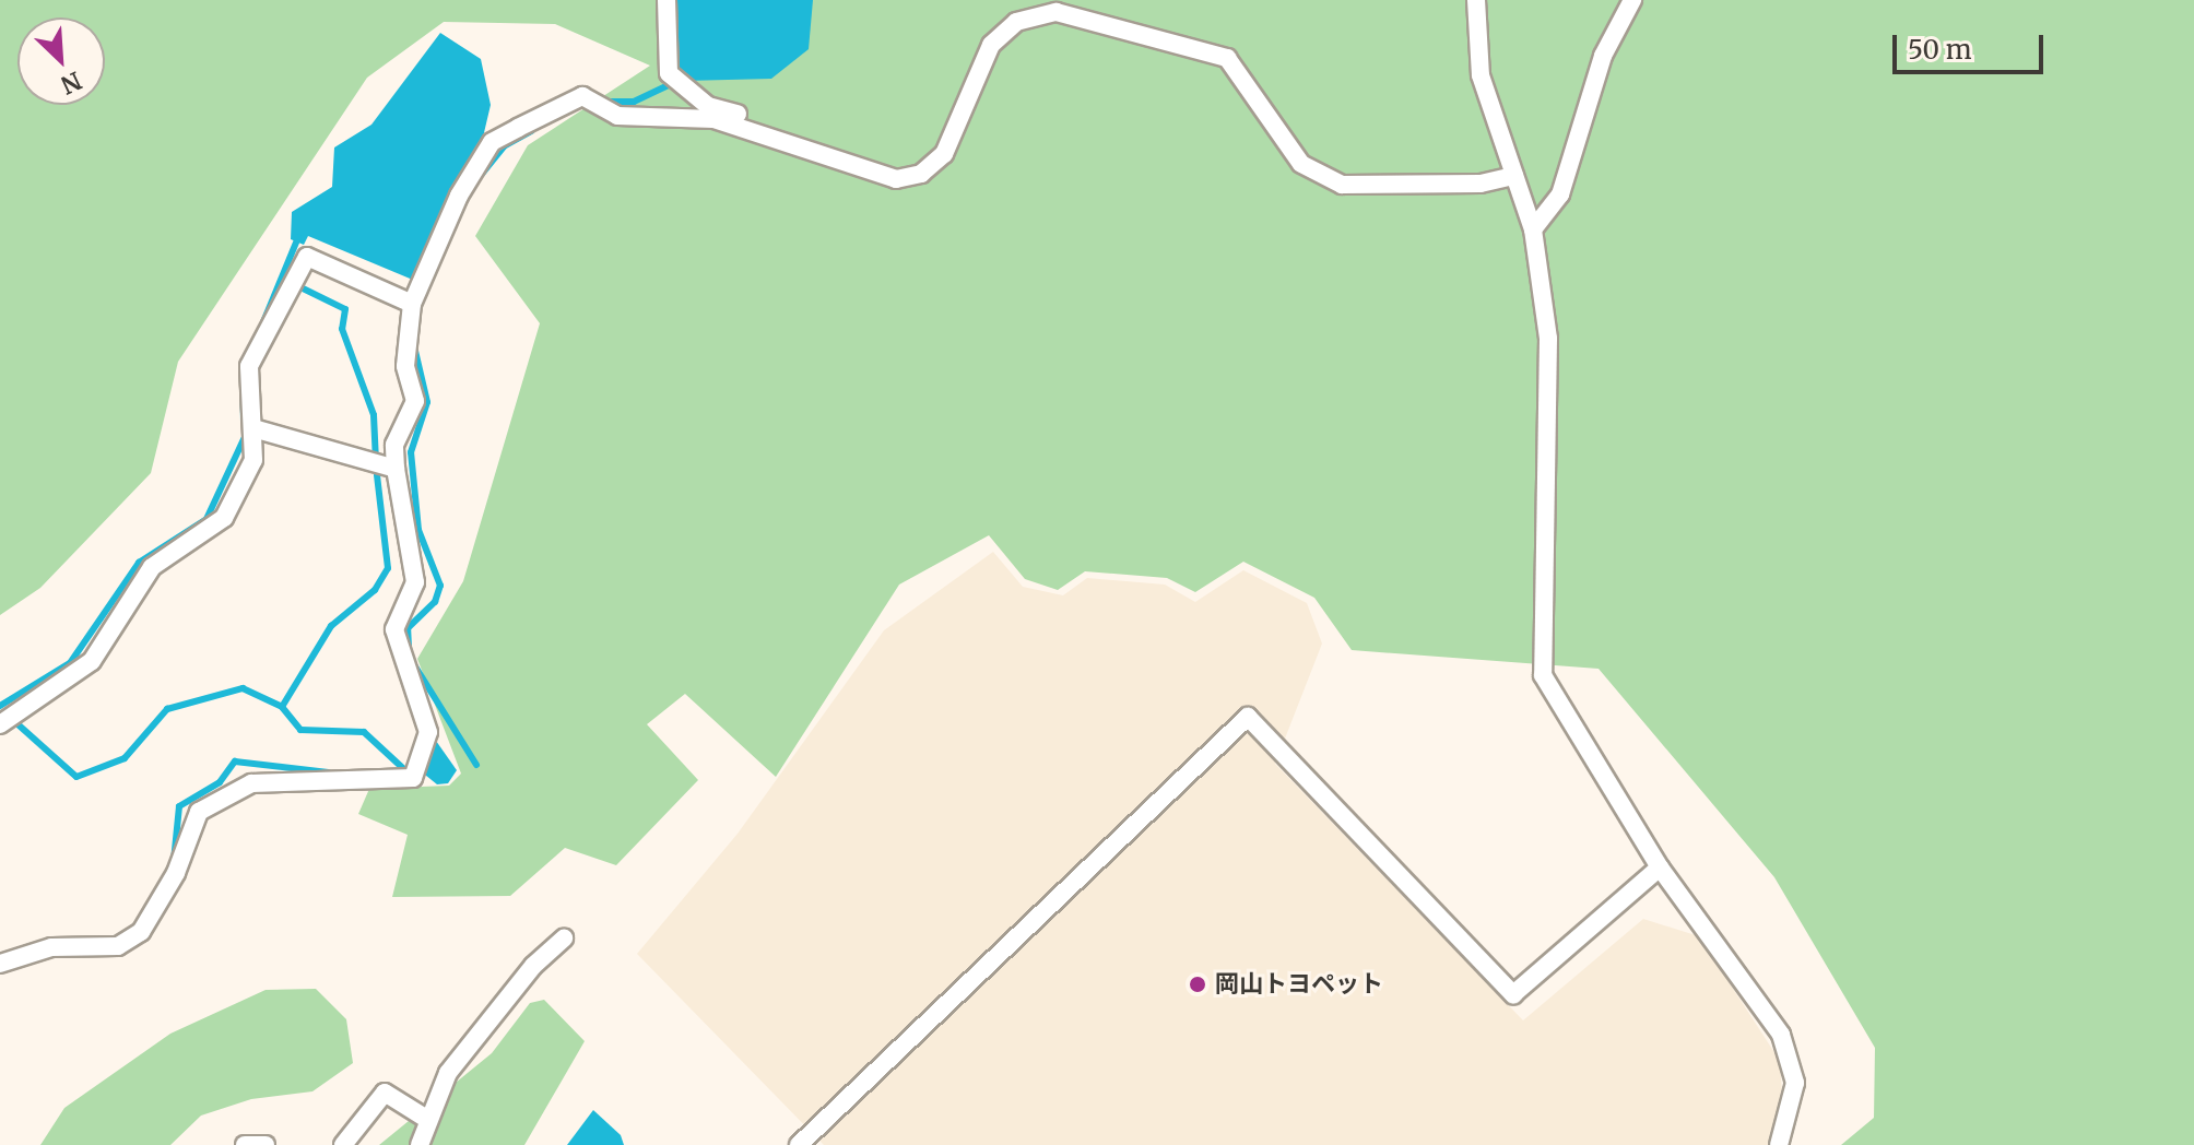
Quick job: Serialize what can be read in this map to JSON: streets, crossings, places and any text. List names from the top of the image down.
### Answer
{
  "places": ["岡山トヨペット"],
  "scale_bar": "50 m",
  "north": "bottom right"
}
